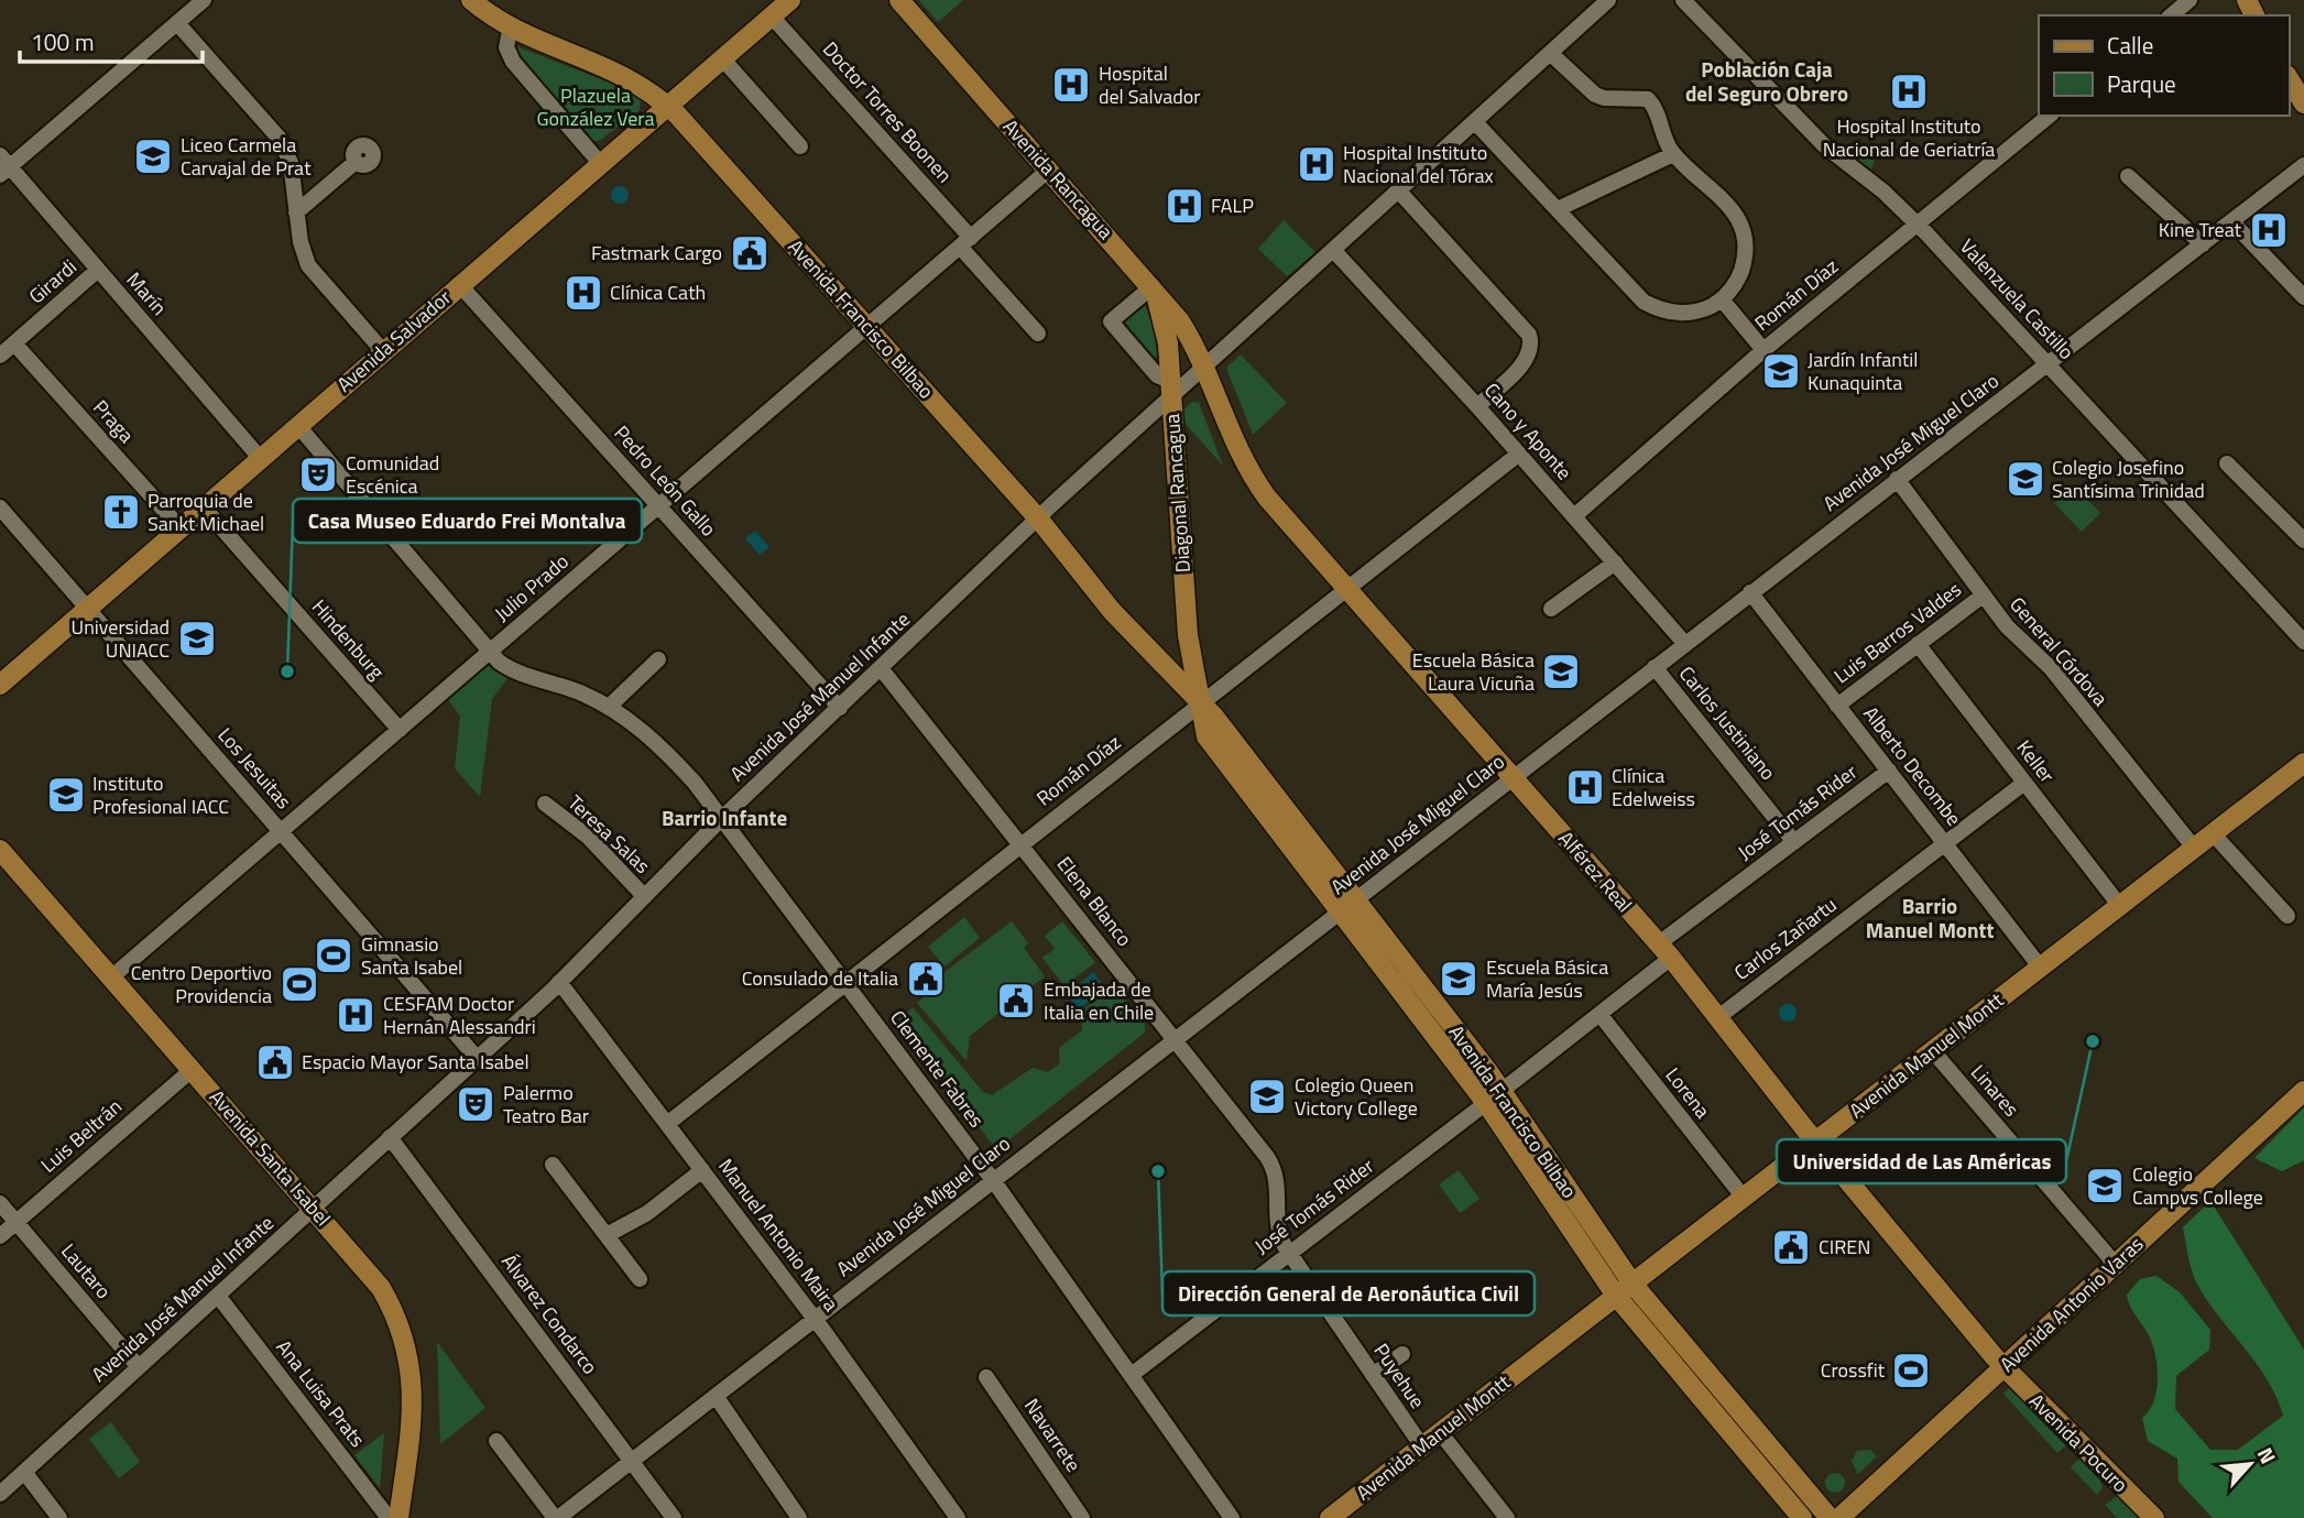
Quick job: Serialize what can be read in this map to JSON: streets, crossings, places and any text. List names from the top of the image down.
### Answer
{
  "streets": {
    "main road": [
      "Avenida Rancagua",
      "Avenida Francisco Bilbao",
      "Avenida Salvador",
      "Diagonal Rancagua",
      "Alférez Real",
      "Avenida Manuel Montt",
      "Avenida Santa Isabel",
      "Avenida Antonio Varas",
      "Avenida Pocuro"
    ],
    "street": [
      "Doctor Torres Boonen",
      "Girardi",
      "Marín",
      "Román Díaz",
      "Valenzuela Castillo",
      "Praga",
      "Cano y Aponte",
      "Avenida José Miguel Claro",
      "Pedro León Gallo",
      "Julio Prado",
      "Luis Barros Valdes",
      "Hindenburg",
      "General Córdova",
      "Avenida José Manuel Infante",
      "Carlos Justiniano",
      "Keller",
      "Alberto Decombe",
      "Los Jesuitas",
      "José Tomás Rider",
      "Teresa Salas",
      "Elena Blanco",
      "Carlos Zañartu",
      "Clemente Fabres",
      "Linares",
      "Lorena",
      "Luis Beltrán",
      "Manuel Antonio Maira",
      "Lautaro",
      "Álvarez Condarco",
      "Puyehue",
      "Ana Luisa Prats",
      "Navarrete"
    ]
  },
  "crossings": [
    ["Doctor Torres Boonen", "Avenida Salvador"],
    ["Doctor Torres Boonen", "Julio Prado"],
    ["Avenida Rancagua", "Diagonal Rancagua"],
    ["Avenida Rancagua", "Julio Prado"],
    ["Avenida Rancagua", "Avenida José Manuel Infante"],
    ["Avenida Rancagua", "Alférez Real"],
    ["Girardi", "Marín"],
    ["Girardi", "Praga"],
    ["Marín", "Avenida Salvador"],
    ["Román Díaz", "Valenzuela Castillo"],
    ["Román Díaz", "Avenida Francisco Bilbao"],
    ["Román Díaz", "Cano y Aponte"],
    ["Román Díaz", "Diagonal Rancagua"],
    ["Román Díaz", "Alférez Real"],
    ["Román Díaz", "Elena Blanco"],
    ["Román Díaz", "Clemente Fabres"],
    ["Román Díaz", "Manuel Antonio Maira"],
    ["Valenzuela Castillo", "Avenida José Miguel Claro"],
    ["Avenida Francisco Bilbao", "Avenida Salvador"],
    ["Avenida Francisco Bilbao", "Avenida José Miguel Claro"],
    ["Avenida Francisco Bilbao", "Diagonal Rancagua"],
    ["Avenida Francisco Bilbao", "Julio Prado"],
    ["Avenida Francisco Bilbao", "Avenida José Manuel Infante"],
    ["Avenida Francisco Bilbao", "José Tomás Rider"],
    ["Avenida Francisco Bilbao", "Avenida Manuel Montt"],
    ["Avenida Salvador", "Praga"],
    ["Avenida Salvador", "Pedro León Gallo"],
    ["Avenida Salvador", "Hindenburg"],
    ["Avenida Salvador", "Los Jesuitas"],
    ["Avenida Salvador", "Clemente Fabres"],
    ["Cano y Aponte", "Avenida José Miguel Claro"],
    ["Cano y Aponte", "Avenida José Manuel Infante"],
    ["Avenida José Miguel Claro", "General Córdova"],
    ["Avenida José Miguel Claro", "Carlos Justiniano"],
    ["Avenida José Miguel Claro", "Alberto Decombe"],
    ["Avenida José Miguel Claro", "Alférez Real"],
    ["Avenida José Miguel Claro", "Elena Blanco"],
    ["Avenida José Miguel Claro", "Clemente Fabres"],
    ["Avenida José Miguel Claro", "Manuel Antonio Maira"],
    ["Avenida José Miguel Claro", "Álvarez Condarco"],
    ["Pedro León Gallo", "Julio Prado"],
    ["Pedro León Gallo", "Avenida José Manuel Infante"],
    ["Diagonal Rancagua", "Avenida José Manuel Infante"],
    ["Julio Prado", "Hindenburg"],
    ["Julio Prado", "Los Jesuitas"],
    ["Julio Prado", "Clemente Fabres"],
    ["Julio Prado", "Avenida Santa Isabel"],
    ["Luis Barros Valdes", "General Córdova"],
    ["Luis Barros Valdes", "Keller"],
    ["Luis Barros Valdes", "Alberto Decombe"],
    ["General Córdova", "Avenida Manuel Montt"],
    ["Avenida José Manuel Infante", "Los Jesuitas"],
    ["Avenida José Manuel Infante", "Teresa Salas"],
    ["Avenida José Manuel Infante", "Alférez Real"],
    ["Avenida José Manuel Infante", "Elena Blanco"],
    ["Avenida José Manuel Infante", "Clemente Fabres"],
    ["Avenida José Manuel Infante", "Avenida Santa Isabel"],
    ["Avenida José Manuel Infante", "Manuel Antonio Maira"],
    ["Avenida José Manuel Infante", "Lautaro"],
    ["Avenida José Manuel Infante", "Álvarez Condarco"],
    ["Avenida José Manuel Infante", "Ana Luisa Prats"],
    ["Carlos Justiniano", "José Tomás Rider"],
    ["Keller", "Carlos Zañartu"],
    ["Keller", "Avenida Manuel Montt"],
    ["Alberto Decombe", "José Tomás Rider"],
    ["Alberto Decombe", "Carlos Zañartu"],
    ["Alberto Decombe", "Avenida Manuel Montt"],
    ["José Tomás Rider", "Alférez Real"],
    ["José Tomás Rider", "Elena Blanco"],
    ["José Tomás Rider", "Clemente Fabres"],
    ["José Tomás Rider", "Lorena"],
    ["José Tomás Rider", "Puyehue"],
    ["Alférez Real", "Carlos Zañartu"],
    ["Alférez Real", "Avenida Manuel Montt"],
    ["Alférez Real", "Avenida Antonio Varas"],
    ["Alférez Real", "Avenida Pocuro"],
    ["Elena Blanco", "Puyehue"],
    ["Avenida Manuel Montt", "Linares"],
    ["Avenida Manuel Montt", "Lorena"],
    ["Avenida Manuel Montt", "Puyehue"],
    ["Linares", "Avenida Antonio Varas"],
    ["Luis Beltrán", "Avenida Santa Isabel"],
    ["Luis Beltrán", "Lautaro"],
    ["Avenida Antonio Varas", "Avenida Pocuro"]
  ],
  "districts": ["Población Caja del Seguro Obrero", "Barrio Infante", "Barrio Manuel Montt"],
  "parks": ["Plazuela González Vera"],
  "places": {
    "hospital": [
      "Hospital del Salvador",
      "Hospital Instituto Nacional de Geriatría",
      "Hospital Instituto Nacional del Tórax",
      "FALP",
      "Kine Treat",
      "Clínica Cath",
      "Clínica Edelweiss",
      "CESFAM Doctor Hernán Alessandri"
    ],
    "school or university": [
      "Liceo Carmela Carvajal de Prat",
      "Jardín Infantil Kunaquinta",
      "Colegio Josefino Santísima Trinidad",
      "Universidad UNIACC",
      "Escuela Básica Laura Vicuña",
      "Instituto Profesional IACC",
      "Escuela Básica María Jesús",
      "Colegio Queen Victory College",
      "Colegio Campvs College"
    ],
    "public building": [
      "Fastmark Cargo",
      "Consulado de Italia",
      "Embajada de Italia en Chile",
      "Espacio Mayor Santa Isabel",
      "CIREN"
    ],
    "theatre": ["Comunidad Escénica", "Palermo Teatro Bar"],
    "church": ["Parroquia de Sankt Michael"],
    "other": ["Casa Museo Eduardo Frei Montalva", "Universidad de Las Américas", "Dirección General de Aeronáutica Civil"],
    "sports": ["Gimnasio Santa Isabel", "Centro Deportivo Providencia", "Crossfit"]
  },
  "legend": ["Calle", "Parque"],
  "scale_bar": "100 m",
  "north": "top right"
}
